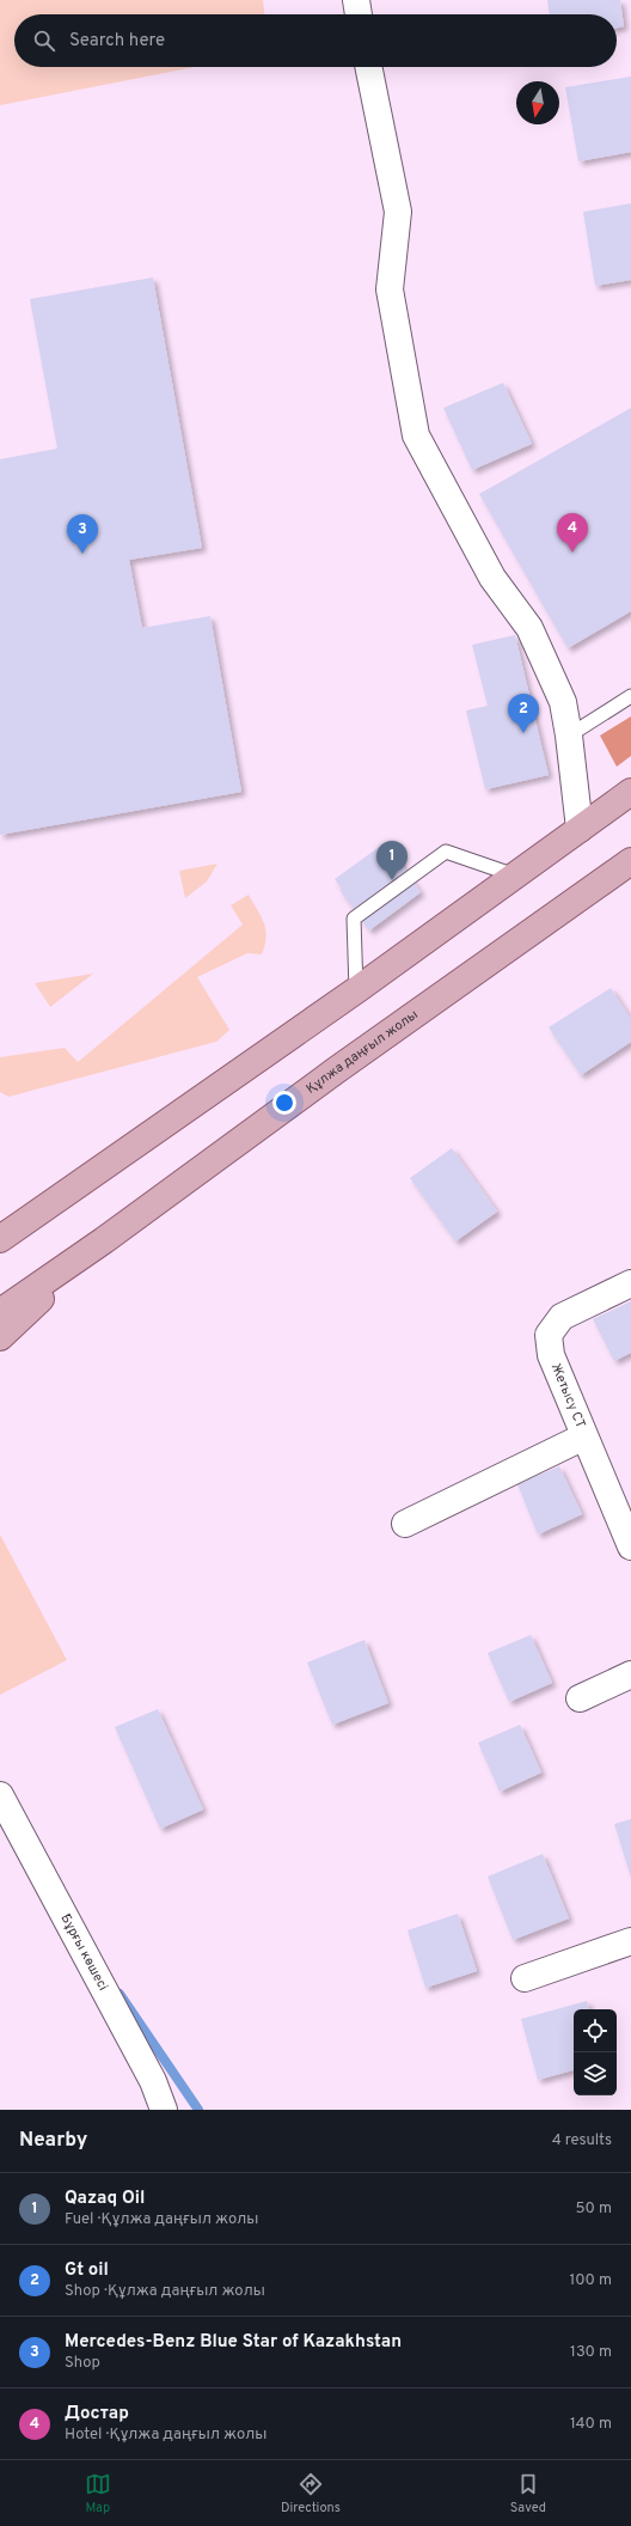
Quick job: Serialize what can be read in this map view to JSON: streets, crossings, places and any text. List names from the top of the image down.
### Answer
{
  "streets": {
    "main road": ["Құлжа даңғыл жолы"],
    "street": ["Жетысу СТ", "Бұрғы көшесі"]
  },
  "north": "bottom",
  "page": {
    "search": "Search here",
    "pins": [
      "4",
      "3",
      "2",
      "1"
    ],
    "heading": ["Nearby", "4 results"],
    "list": [
      {
        "mark": "1",
        "name": "Qazaq Oil",
        "note": "Fuel · Құлжа даңғыл жолы",
        "value": "50 m"
      },
      {
        "mark": "2",
        "name": "Gt oil",
        "note": "Shop · Құлжа даңғыл жолы",
        "value": "100 m"
      },
      {
        "mark": "3",
        "name": "Mercedes-Benz Blue Star of Kazakhstan",
        "note": "Shop",
        "value": "130 m"
      },
      {
        "mark": "4",
        "name": "Достар",
        "note": "Hotel · Құлжа даңғыл жолы",
        "value": "140 m"
      }
    ],
    "nav": ["Map", "Directions", "Saved"]
  }
}
